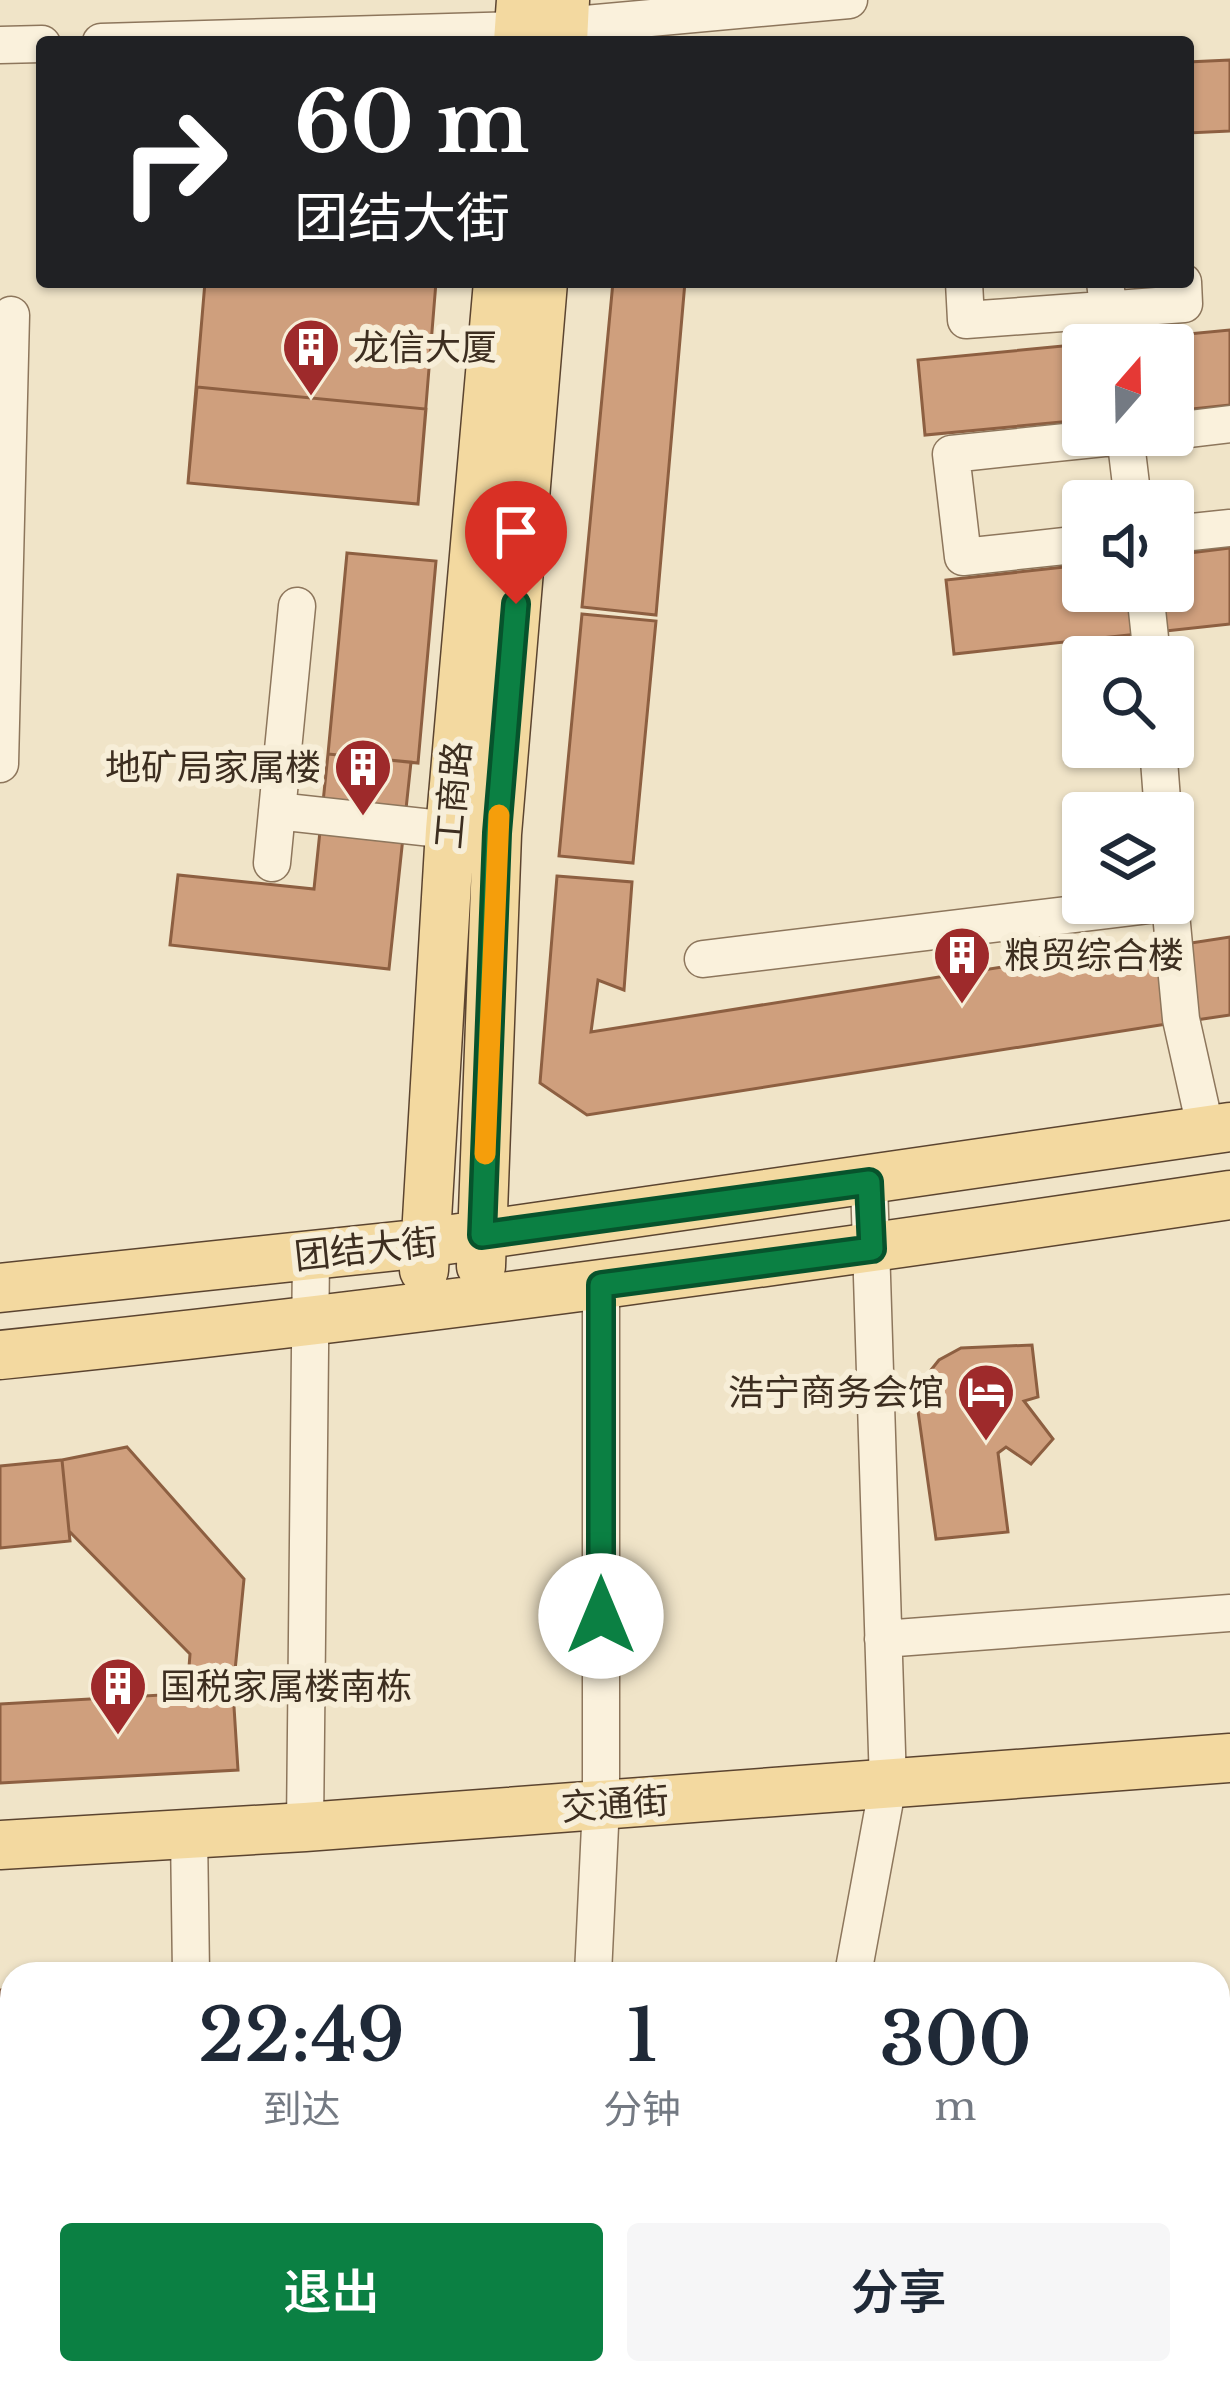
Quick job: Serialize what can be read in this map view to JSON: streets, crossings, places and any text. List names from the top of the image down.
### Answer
{
  "streets": {
    "main road": ["工商路", "团结大街", "交通街"]
  },
  "crossings": [
    ["工商路", "团结大街"]
  ],
  "places": {
    "building": [
      "龙信大厦",
      "地矿局家属楼",
      "粮贸综合楼",
      "国税家属楼南栋"
    ],
    "hotel": ["浩宁商务会馆"]
  },
  "north": "top",
  "page": {
    "turn": ["60 m", "团结大街"],
    "eta": [
      "22:49",
      "到达",
      "1",
      "分钟",
      "300",
      "m"
    ],
    "buttons": ["退出", "分享"]
  }
}
